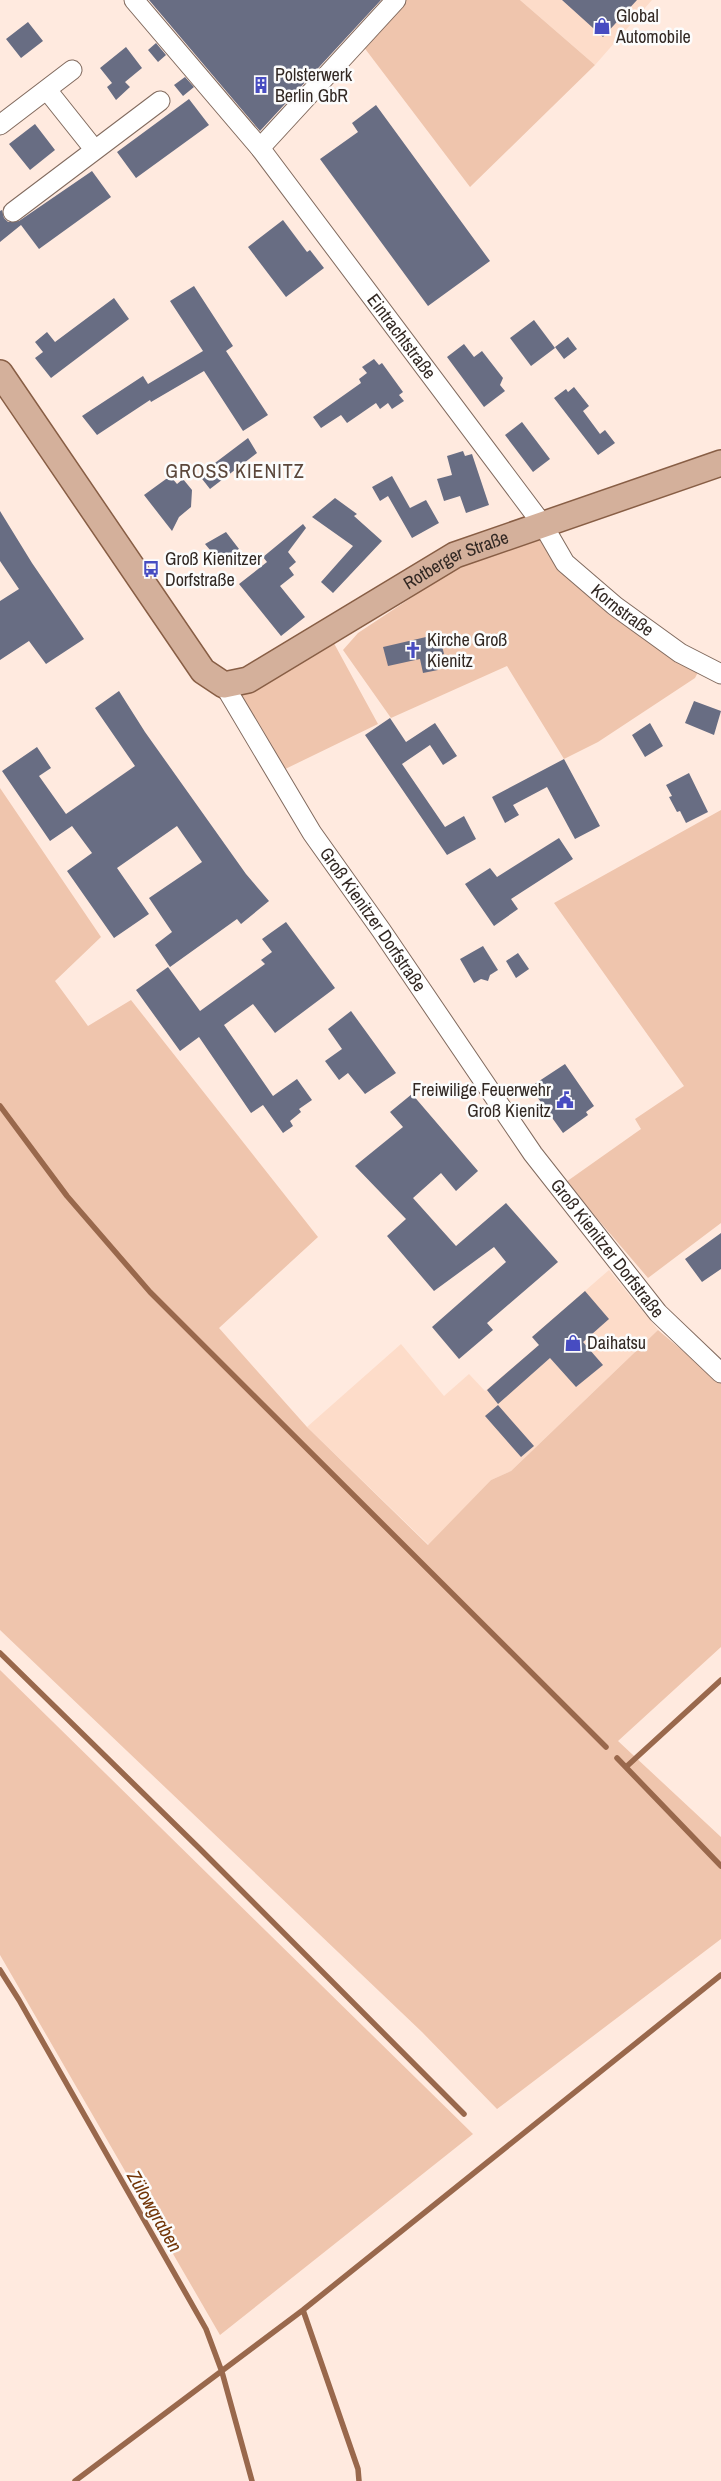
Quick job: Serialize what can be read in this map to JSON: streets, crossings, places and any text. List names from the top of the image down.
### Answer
{
  "streets": {
    "main road": ["Rotberger Straße", "Groß Kienitzer Dorfstraße"],
    "street": ["Eintrachtstraße", "Kornstraße"]
  },
  "crossings": [
    ["Eintrachtstraße", "Rotberger Straße"],
    ["Eintrachtstraße", "Kornstraße"],
    ["Rotberger Straße", "Kornstraße"],
    ["Rotberger Straße", "Groß Kienitzer Dorfstraße"]
  ],
  "districts": ["GROSS KIENITZ"],
  "water": ["Zülowgraben"],
  "places": {
    "shop": ["Global Automobile", "Daihatsu"],
    "building": ["Polsterwerk Berlin GbR"],
    "bus stop": ["Groß Kienitzer Dorfstraße"],
    "church": ["Kirche Groß Kienitz"],
    "public building": ["Freiwilige Feuerwehr Groß Kienitz"]
  }
}
